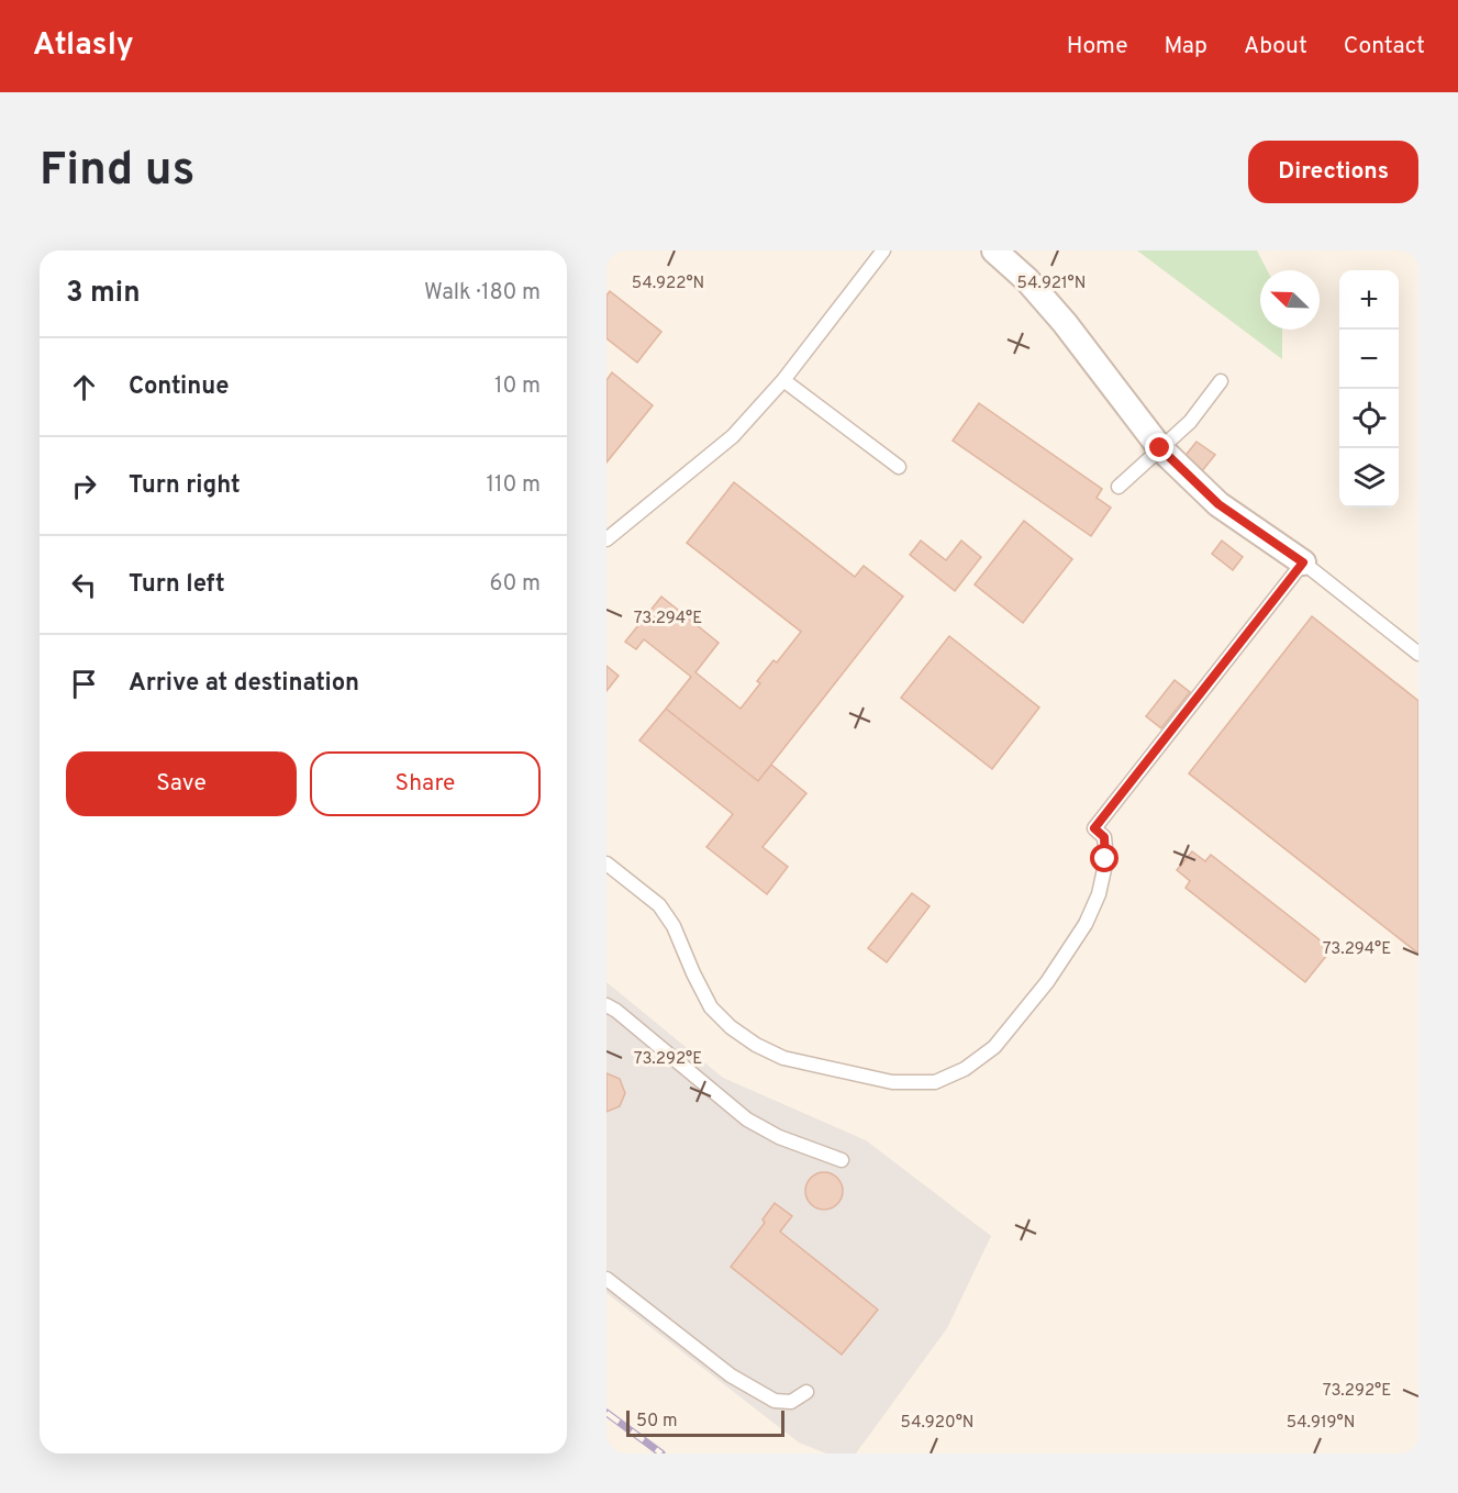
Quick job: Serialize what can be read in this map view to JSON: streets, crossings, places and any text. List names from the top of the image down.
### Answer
{
  "scale_bar": "50 m",
  "north": "top left",
  "page": {
    "header": "Atlasly",
    "nav": [
      "Home",
      "Map",
      "About",
      "Contact"
    ],
    "buttons": [
      "Directions",
      ["Save", "Share"]
    ],
    "title": "Find us",
    "heading": ["3 min", "Walk · 180 m"],
    "map_buttons": ["+", "−"],
    "list": [
      ["Continue", "10 m"],
      ["Turn right", "110 m"],
      ["Turn left", "60 m"],
      "Arrive at destination"
    ],
    "scale": "50 m"
  },
  "coordinates": [
    "54.922°N",
    "54.921°N",
    "73.294°E",
    "73.292°E",
    "54.920°N",
    "54.919°N"
  ]
}
